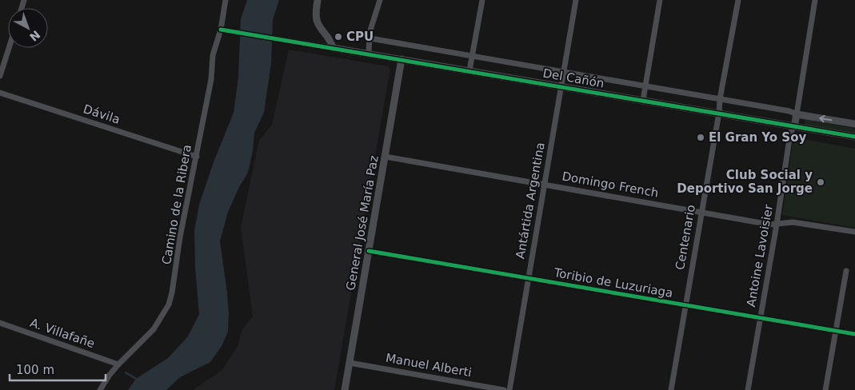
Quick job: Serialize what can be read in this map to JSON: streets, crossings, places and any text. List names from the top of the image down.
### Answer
{
  "streets": {
    "street": [
      "Del Cañón",
      "Dávila",
      "Domingo French",
      "Antártida Argentina",
      "Camino de la Ribera",
      "General José María Paz",
      "Centenario",
      "Antoine Lavoisier",
      "Toribio de Luzuriaga",
      "A. Villafañe",
      "Manuel Alberti"
    ]
  },
  "crossings": [
    ["Del Cañón", "Antártida Argentina"],
    ["Del Cañón", "Camino de la Ribera"],
    ["Del Cañón", "General José María Paz"],
    ["Del Cañón", "Centenario"],
    ["Del Cañón", "Antoine Lavoisier"],
    ["Dávila", "Camino de la Ribera"],
    ["Domingo French", "Antártida Argentina"],
    ["Domingo French", "General José María Paz"],
    ["Domingo French", "Centenario"],
    ["Domingo French", "Antoine Lavoisier"],
    ["Antártida Argentina", "Toribio de Luzuriaga"],
    ["Camino de la Ribera", "A. Villafañe"],
    ["General José María Paz", "Toribio de Luzuriaga"],
    ["General José María Paz", "Manuel Alberti"],
    ["Centenario", "Toribio de Luzuriaga"],
    ["Antoine Lavoisier", "Toribio de Luzuriaga"]
  ],
  "places": ["CPU", "El Gran Yo Soy", "Club Social y Deportivo San Jorge"],
  "scale_bar": "100 m",
  "north": "bottom right"
}
